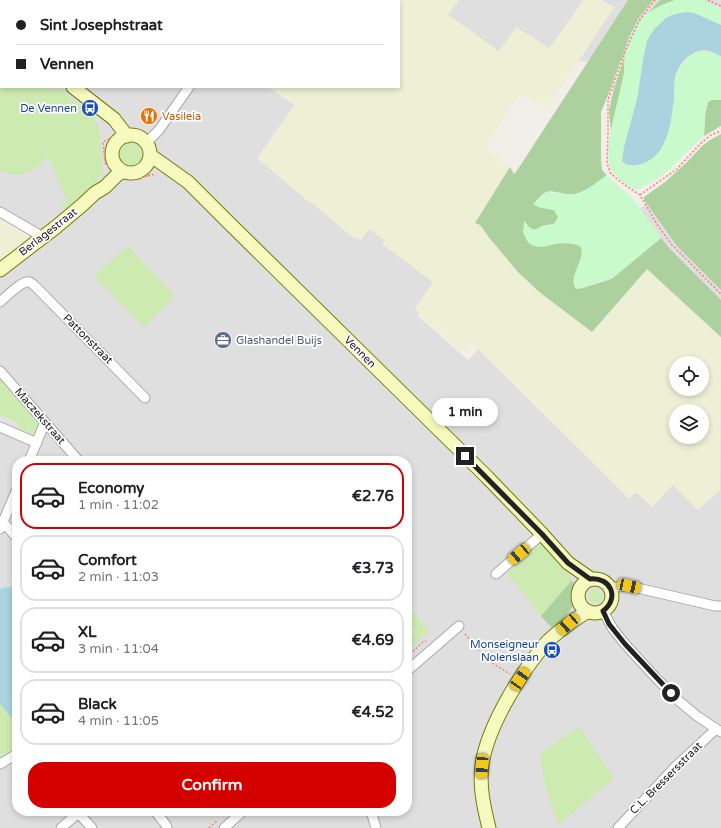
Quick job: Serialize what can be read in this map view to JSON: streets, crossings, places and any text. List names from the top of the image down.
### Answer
{
  "streets": {
    "street": [
      "Berlagestraat",
      "Pattonstraat",
      "Vennen",
      "Maczekstraat",
      "C.L. Bressersstraat"
    ]
  },
  "crossings": [
    ["Berlagestraat", "Vennen"]
  ],
  "places": {
    "bus stop": ["De Vennen", "Monseigneur Nolenslaan"],
    "restaurant": ["Vasileia"],
    "office": ["Glashandel Buijs"]
  },
  "page": {
    "banner": ["Sint Josephstraat", "Vennen"],
    "bubble": "1 min",
    "list": [
      {
        "name": "Economy",
        "note": "1 min · 11:02",
        "value": "€2.76"
      },
      {
        "name": "Comfort",
        "note": "2 min · 11:03",
        "value": "€3.73"
      },
      {
        "name": "XL",
        "note": "3 min · 11:04",
        "value": "€4.69"
      },
      {
        "name": "Black",
        "note": "4 min · 11:05",
        "value": "€4.52"
      }
    ],
    "buttons": "Confirm"
  }
}
